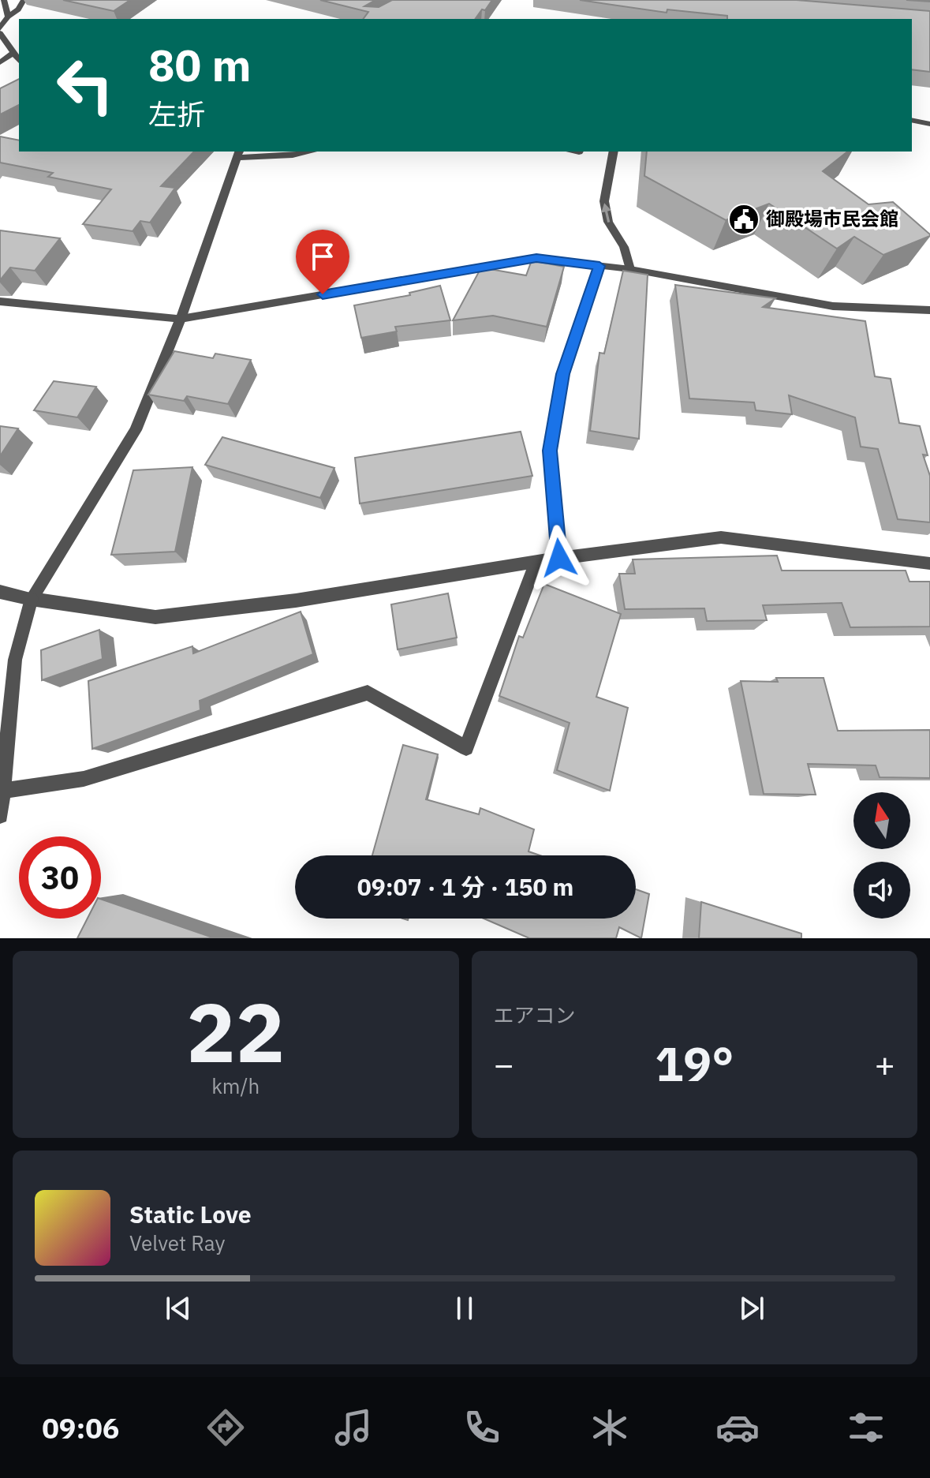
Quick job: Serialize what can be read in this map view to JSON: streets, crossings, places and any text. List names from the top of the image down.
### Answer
{
  "places": {
    "public building": ["御殿場市民会館"]
  },
  "north": "top",
  "page": {
    "turn": ["80 m", "左折"],
    "limit": "30",
    "trip": "09:07 · 1 分 · 150 m",
    "tile": [
      ["22", "km/h"],
      "エアコン"
    ],
    "heat": ["−", "19°", "+"],
    "song": ["Static Love", "Velvet Ray"],
    "tabs": "09:06"
  }
}
